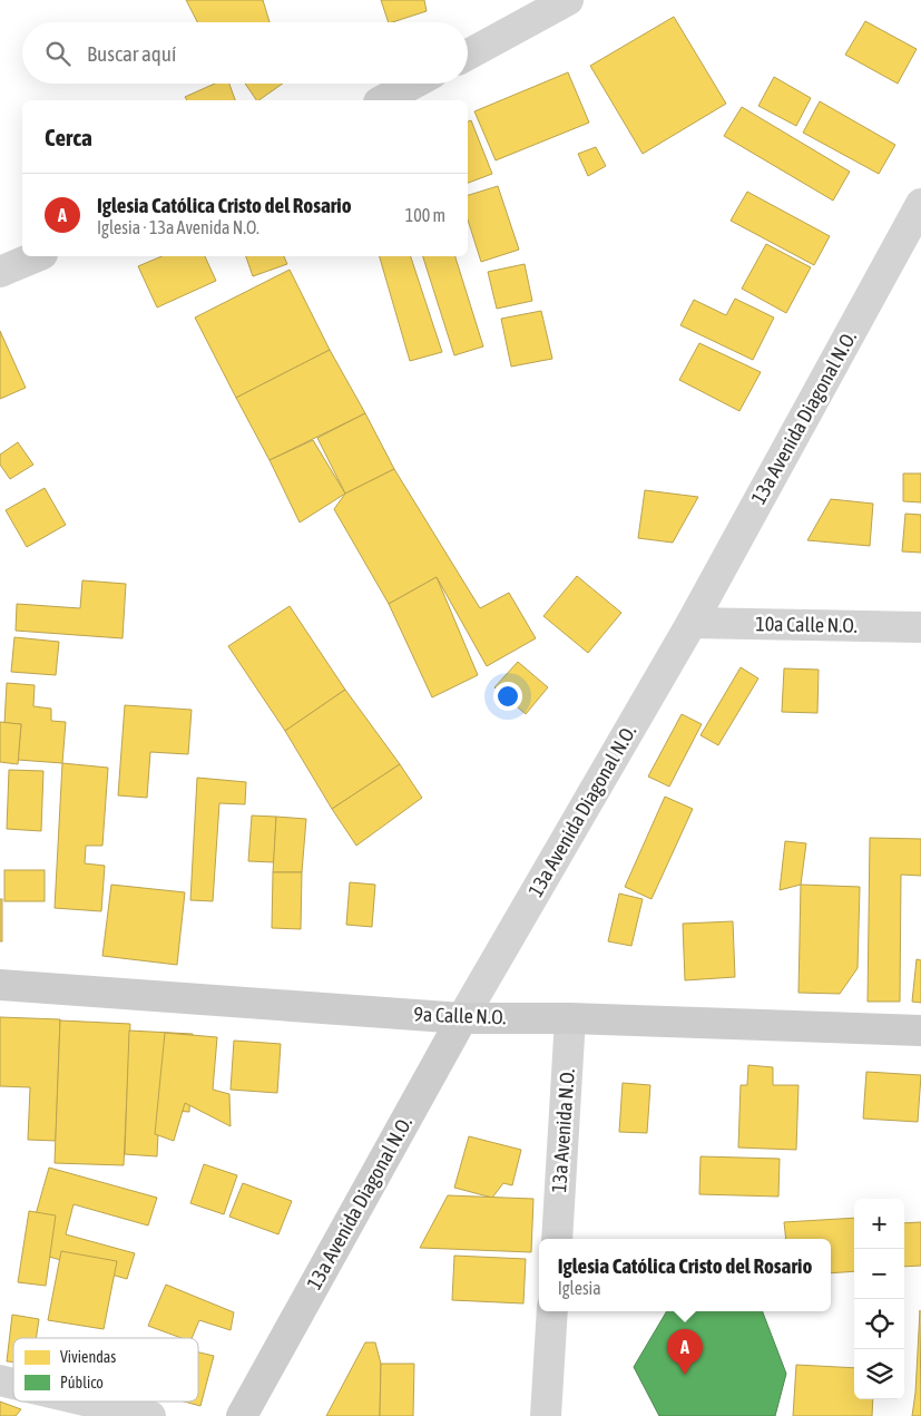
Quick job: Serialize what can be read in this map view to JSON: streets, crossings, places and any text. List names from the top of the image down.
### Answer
{
  "streets": {
    "street": [
      "13a Avenida Diagonal N.O.",
      "10a Calle N.O.",
      "9a Calle N.O.",
      "13a Avenida N.O."
    ]
  },
  "crossings": [
    ["13a Avenida Diagonal N.O.", "10a Calle N.O."],
    ["13a Avenida Diagonal N.O.", "9a Calle N.O."],
    ["9a Calle N.O.", "13a Avenida N.O."]
  ],
  "legend": ["Viviendas", "Público"],
  "page": {
    "search": "Buscar aquí",
    "heading": "Cerca",
    "list": [
      {
        "mark": "A",
        "name": "Iglesia Católica Cristo del Rosario",
        "note": "Iglesia · 13a Avenida N.O.",
        "value": "100 m"
      }
    ],
    "map_buttons": ["+", "−"],
    "popup": ["Iglesia Católica Cristo del Rosario", "Iglesia"],
    "pins": "A"
  }
}
